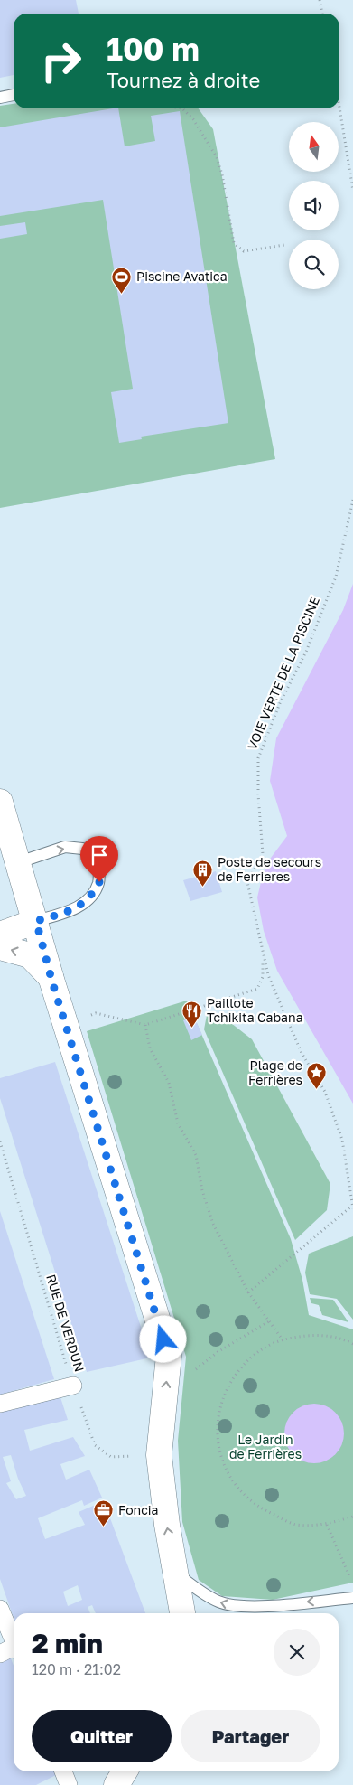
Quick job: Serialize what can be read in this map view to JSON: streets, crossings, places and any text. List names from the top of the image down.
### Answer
{
  "streets": {
    "path": ["VOIE VERTE DE LA PISCINE", "RUE DE VERDUN"]
  },
  "parks": ["Le Jardin de Ferrières"],
  "places": {
    "sports": ["Piscine Avatica"],
    "building": ["Poste de secours de Ferrieres"],
    "restaurant": ["Paillote Tchikita Cabana"],
    "place": ["Plage de Ferrières"],
    "office": ["Foncia"]
  },
  "north": "top",
  "page": {
    "turn": ["100 m", "Tournez à droite"],
    "heading": ["2 min", "120 m · 21:02"],
    "buttons": ["Quitter", "Partager"]
  }
}
